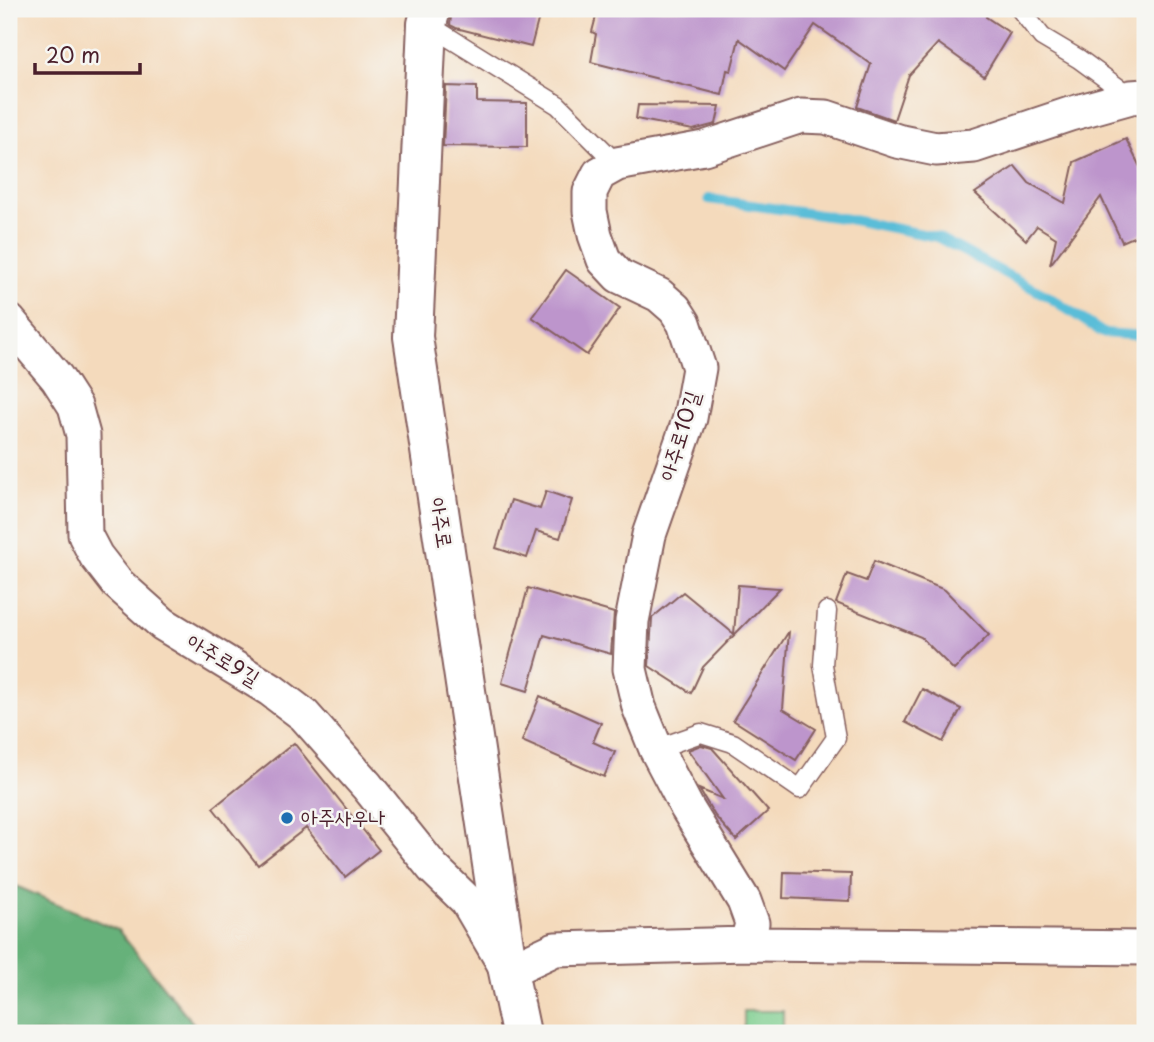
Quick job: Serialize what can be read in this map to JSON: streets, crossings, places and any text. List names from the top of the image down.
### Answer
{
  "streets": {
    "street": ["아주로10길", "아주로", "아주로9길"]
  },
  "crossings": [
    ["아주로", "아주로9길"]
  ],
  "places": ["아주사우나"],
  "scale_bar": "20 m"
}
